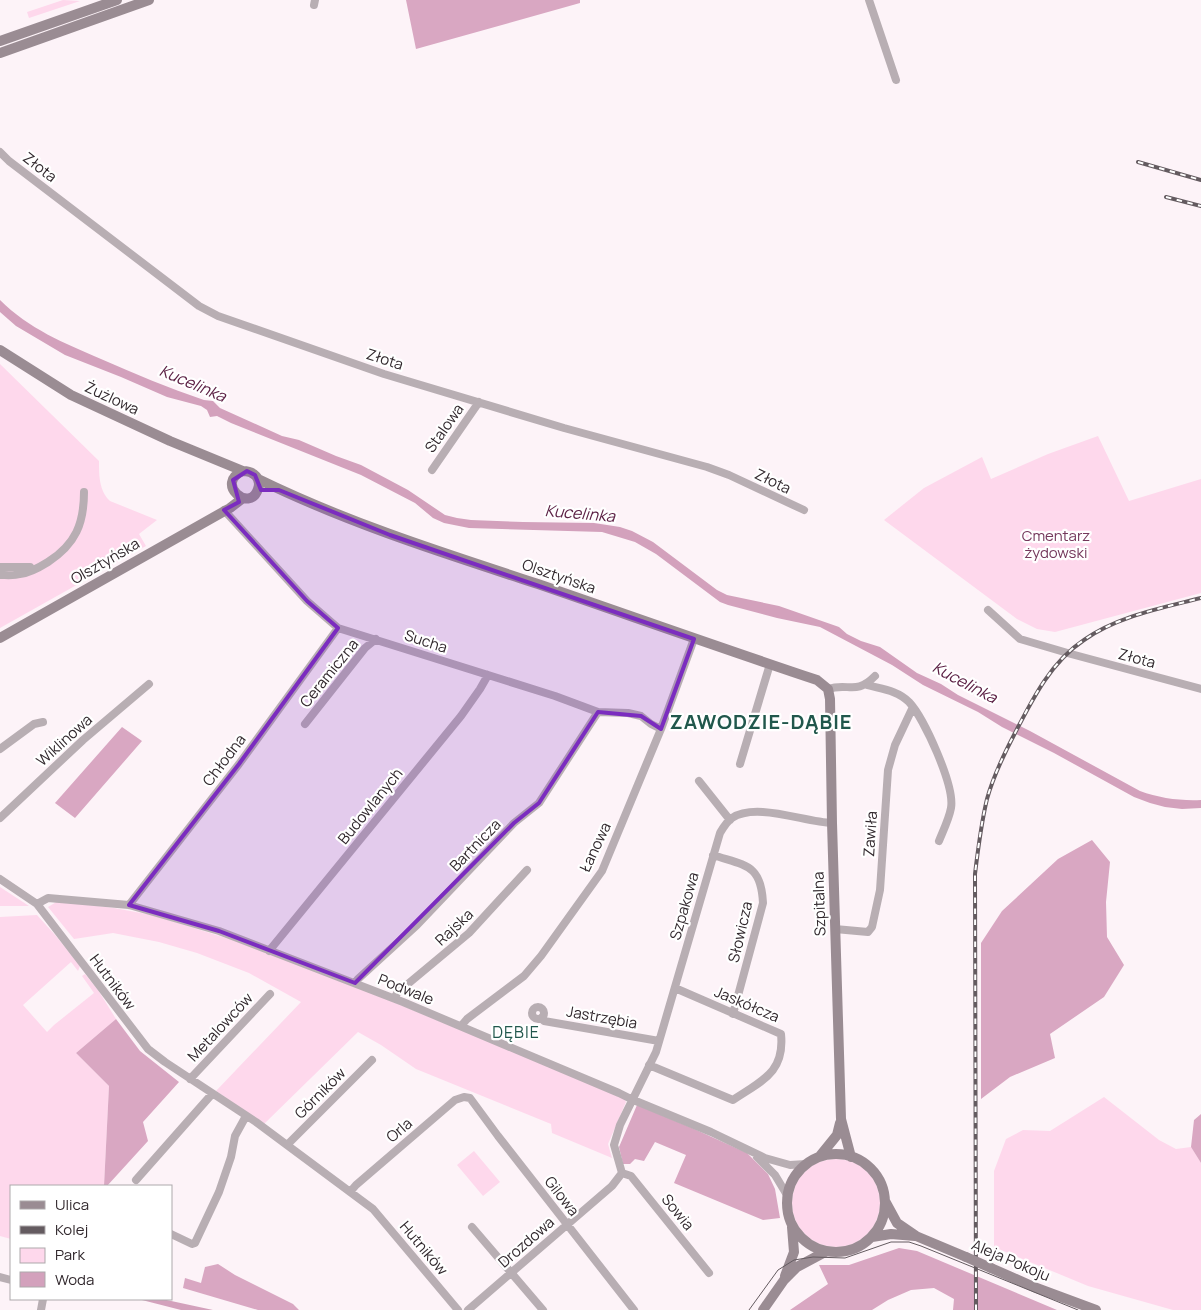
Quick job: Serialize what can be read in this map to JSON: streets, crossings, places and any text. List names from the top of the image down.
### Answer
{
  "streets": {
    "street": [
      "Złota",
      "Żużlowa",
      "Stalowa",
      "Olsztyńska",
      "Sucha",
      "Ceramiczna",
      "Wiklinowa",
      "Chłodna",
      "Budowlanych",
      "Zawiła",
      "Bartnicza",
      "Łanowa",
      "Szpitalna",
      "Szpakowa",
      "Rajska",
      "Słowicza",
      "Hutników",
      "Podwale",
      "Jaskółcza",
      "Jastrzębia",
      "Metalowców",
      "Górników",
      "Orla",
      "Gilowa",
      "Sowia",
      "Drozdowa",
      "Aleja Pokoju"
    ]
  },
  "crossings": [
    ["Złota", "Stalowa"],
    ["Żużlowa", "Olsztyńska"],
    ["Olsztyńska", "Sucha"],
    ["Olsztyńska", "Łanowa"],
    ["Olsztyńska", "Szpitalna"],
    ["Sucha", "Ceramiczna"],
    ["Sucha", "Chłodna"],
    ["Sucha", "Budowlanych"],
    ["Sucha", "Bartnicza"],
    ["Sucha", "Łanowa"],
    ["Chłodna", "Podwale"],
    ["Budowlanych", "Podwale"],
    ["Zawiła", "Szpitalna"],
    ["Bartnicza", "Podwale"],
    ["Łanowa", "Podwale"],
    ["Szpitalna", "Podwale"],
    ["Szpitalna", "Aleja Pokoju"],
    ["Szpakowa", "Słowicza"],
    ["Szpakowa", "Podwale"],
    ["Szpakowa", "Jaskółcza"],
    ["Szpakowa", "Jastrzębia"],
    ["Szpakowa", "Sowia"],
    ["Szpakowa", "Drozdowa"],
    ["Rajska", "Podwale"],
    ["Słowicza", "Jaskółcza"],
    ["Hutników", "Podwale"],
    ["Hutników", "Metalowców"],
    ["Hutników", "Górników"],
    ["Hutników", "Orla"],
    ["Podwale", "Aleja Pokoju"],
    ["Orla", "Gilowa"],
    ["Gilowa", "Drozdowa"],
    ["Sowia", "Drozdowa"]
  ],
  "districts": ["ZAWODZIE-DĄBIE", "DĘBIE"],
  "water": ["Kucelinka"],
  "parks": ["Cmentarz żydowski"],
  "legend": [
    "Ulica",
    "Kolej",
    "Park",
    "Woda"
  ]
}
